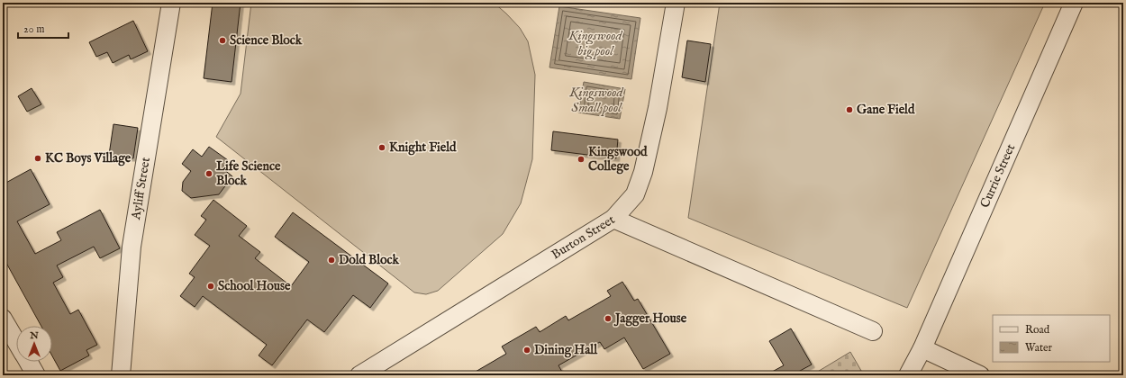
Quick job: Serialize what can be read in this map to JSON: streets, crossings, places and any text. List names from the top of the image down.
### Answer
{
  "streets": {
    "street": ["Currie Street", "Ayliff Street", "Burton Street"]
  },
  "water": ["Kingswood big pool", "Kingswood Small pool"],
  "places": [
    "Science Block",
    "Gane Field",
    "Knight Field",
    "KC Boys Village",
    "Kingswood College",
    "Life Science Block",
    "Dold Block",
    "School House",
    "Jagger House",
    "Dining Hall"
  ],
  "legend": ["Road", "Water"],
  "scale_bar": "20 m",
  "north": "top"
}
